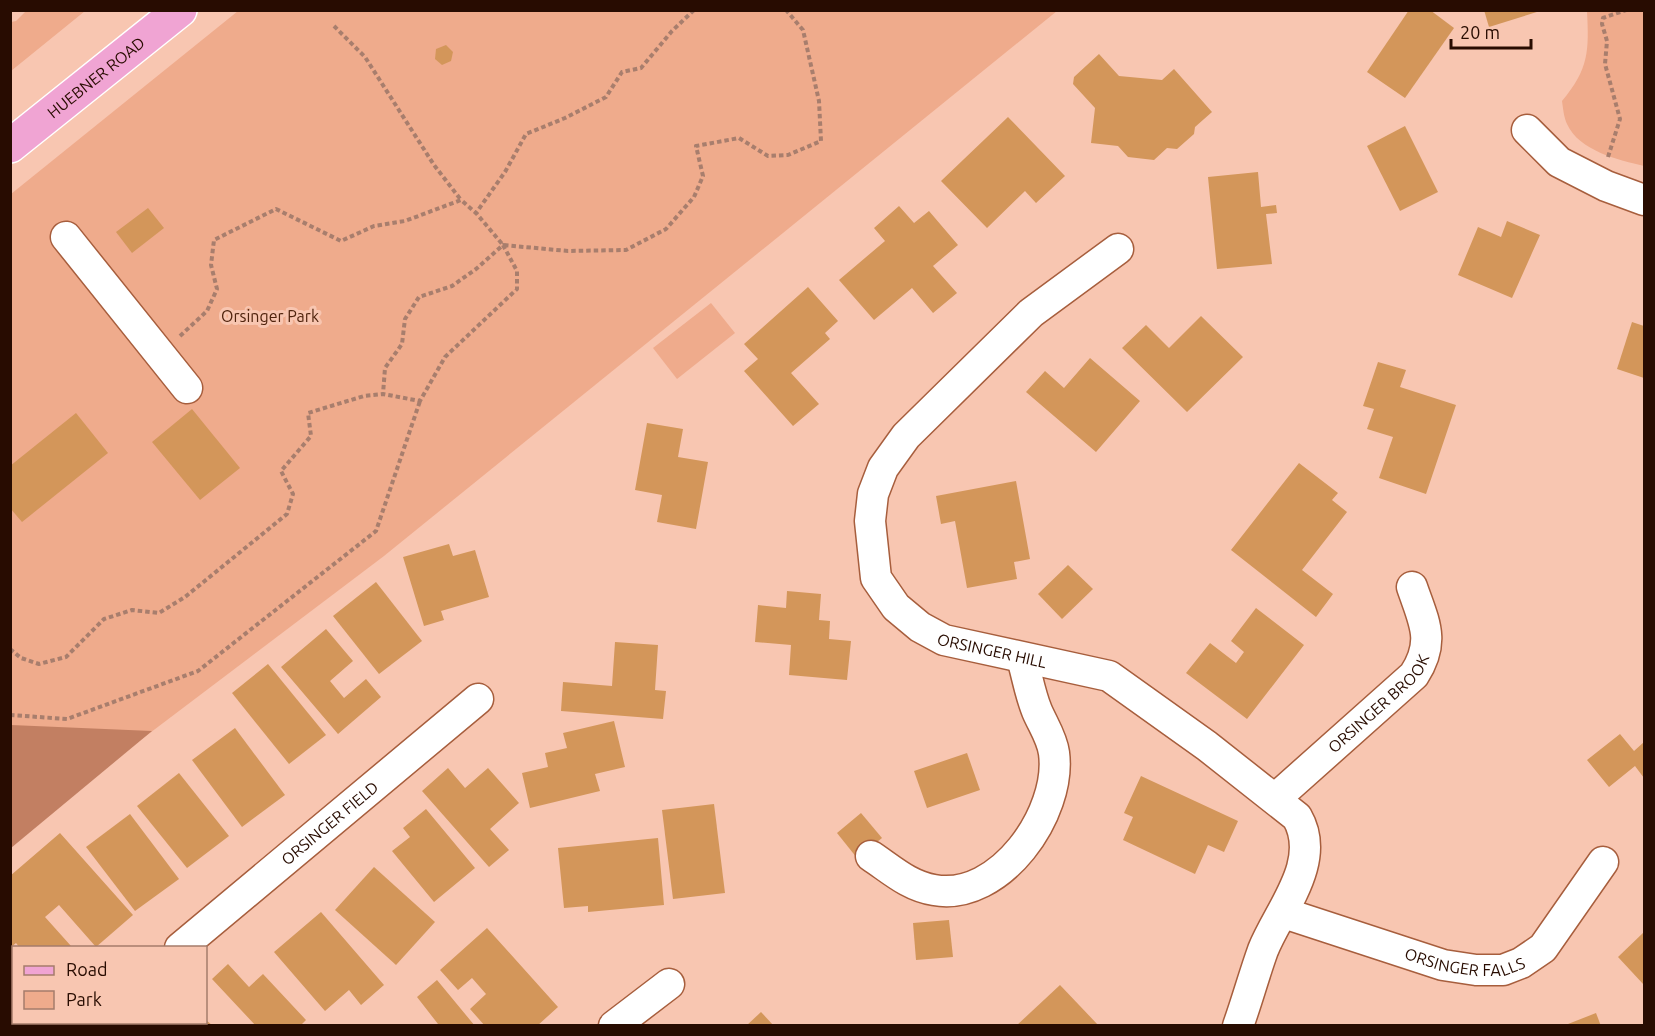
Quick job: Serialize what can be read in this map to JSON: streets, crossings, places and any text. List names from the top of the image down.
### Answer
{
  "streets": {
    "main road": ["HUEBNER ROAD"],
    "street": [
      "ORSINGER HILL",
      "ORSINGER BROOK",
      "ORSINGER FIELD",
      "ORSINGER FALLS"
    ]
  },
  "crossings": [
    ["ORSINGER HILL", "ORSINGER BROOK"],
    ["ORSINGER HILL", "ORSINGER FALLS"]
  ],
  "parks": ["Orsinger Park"],
  "legend": ["Road", "Park"],
  "scale_bar": "20 m"
}
